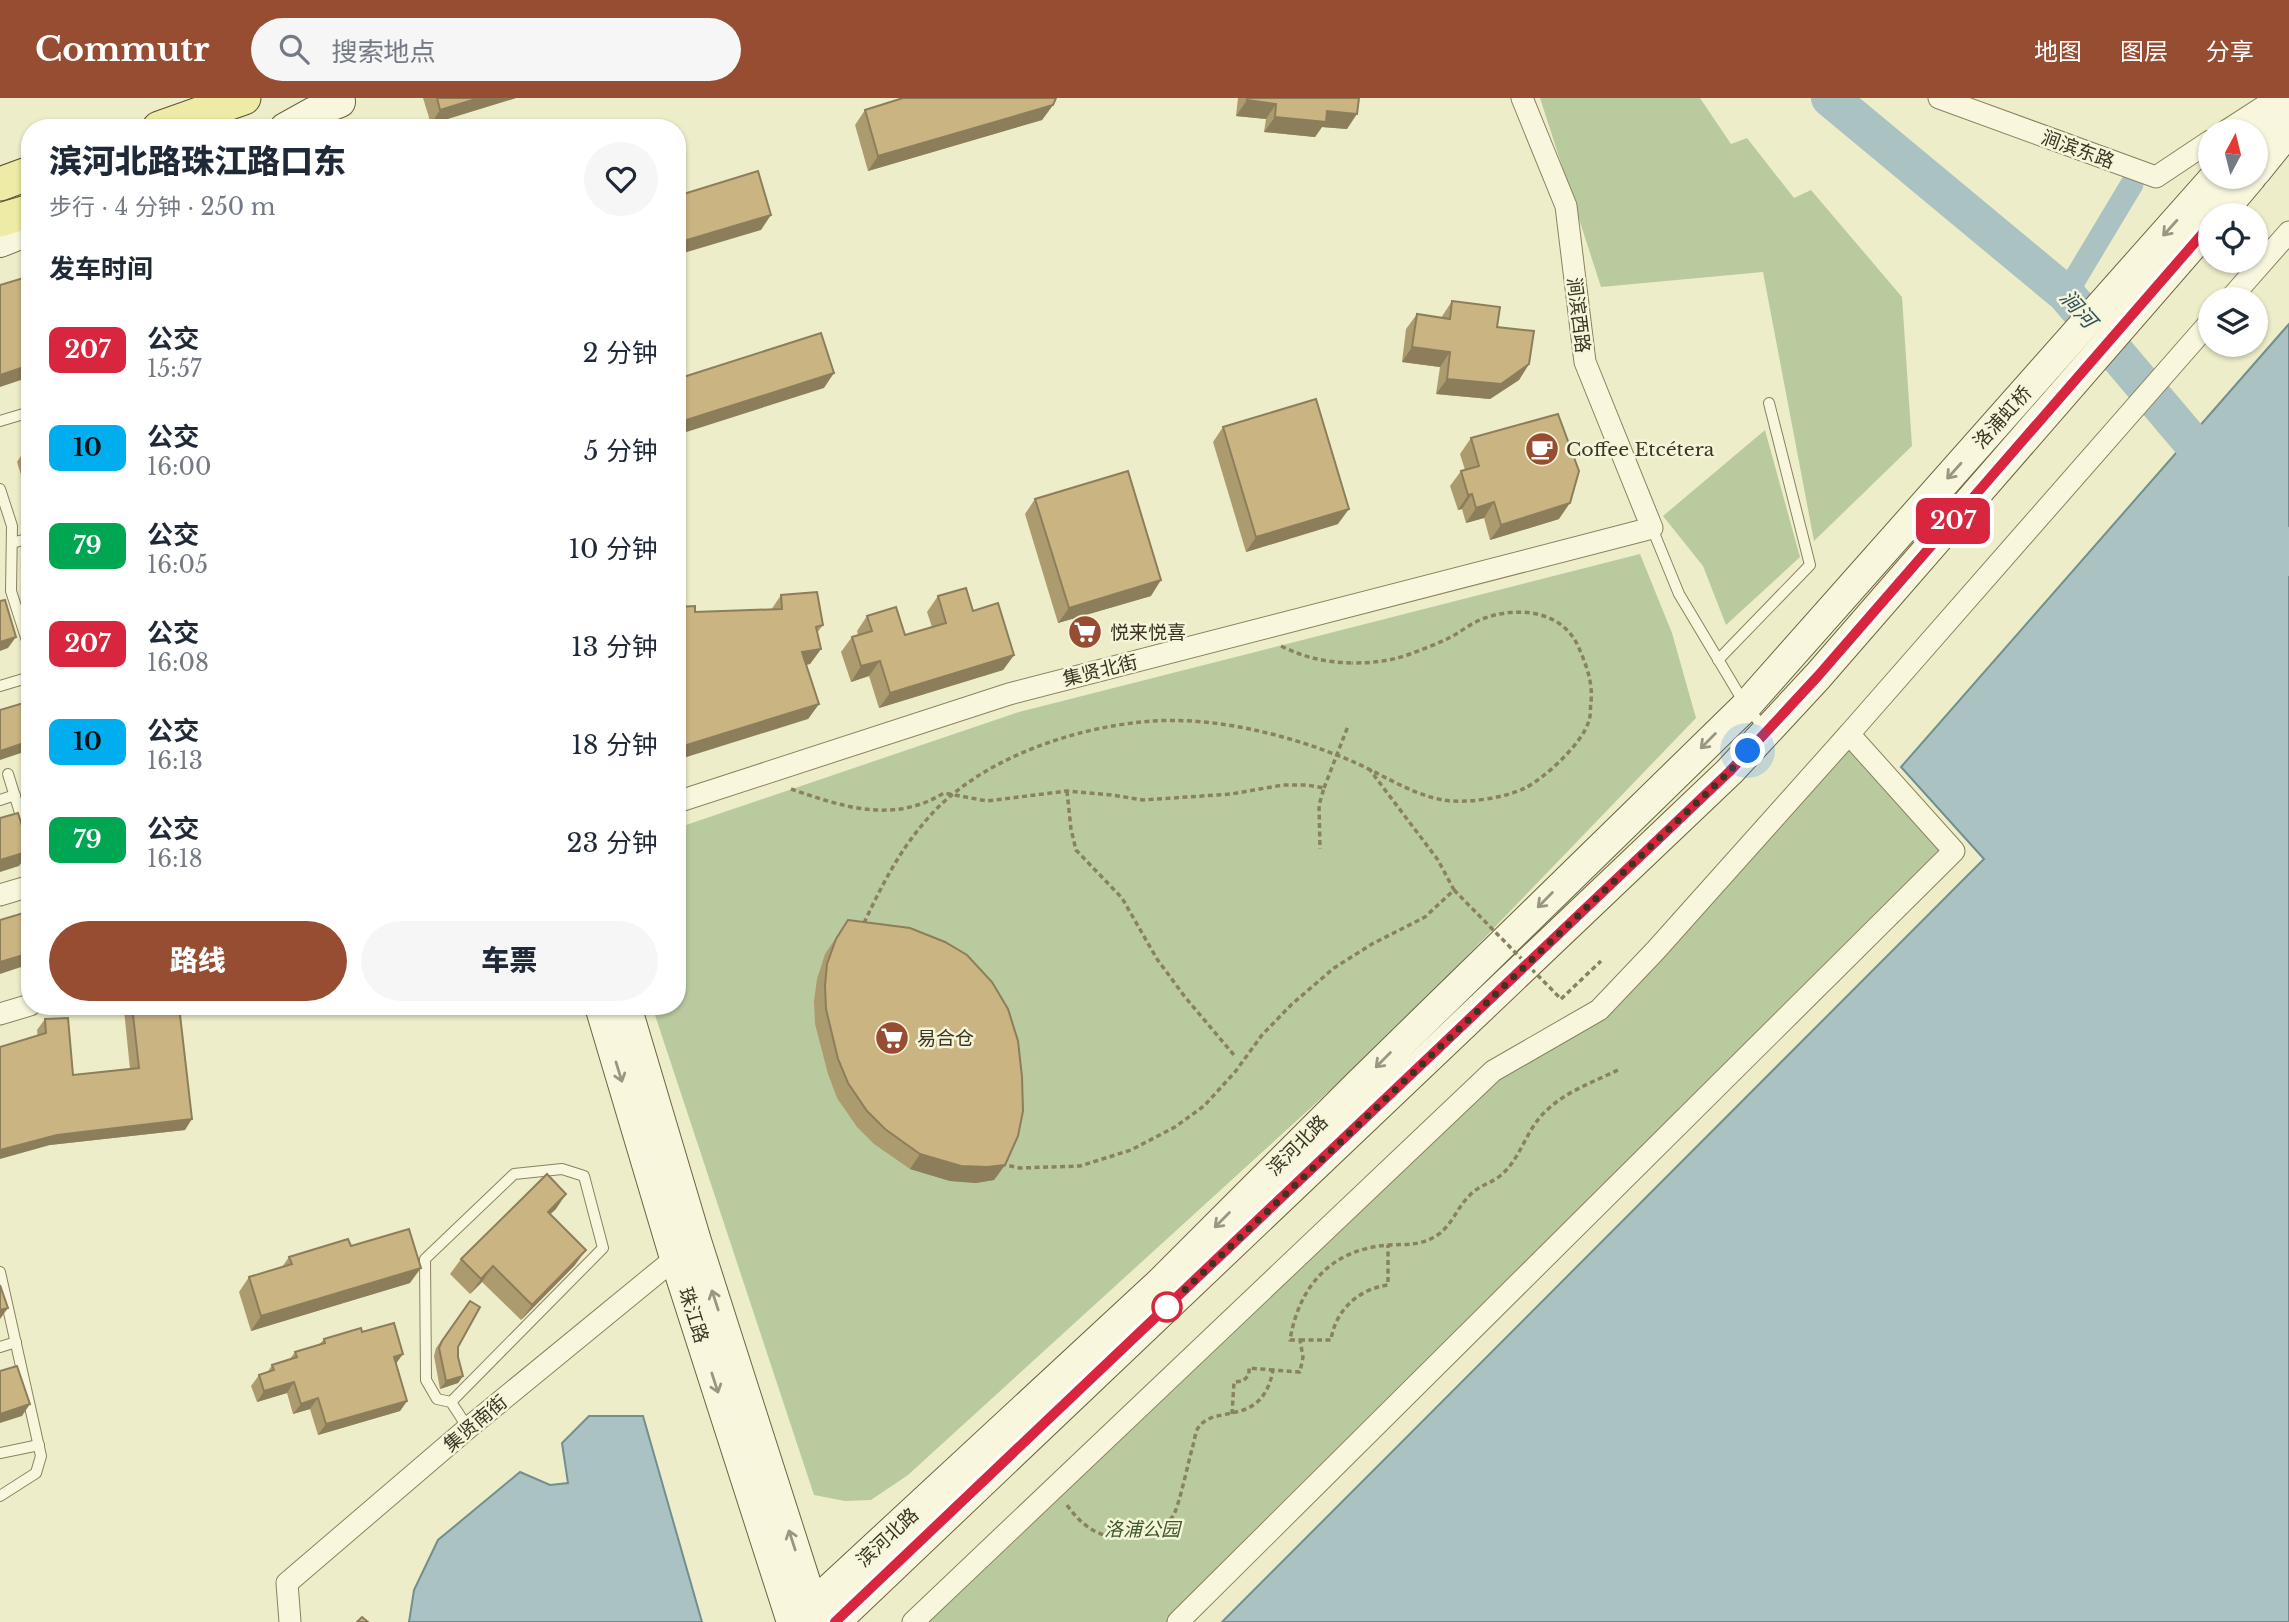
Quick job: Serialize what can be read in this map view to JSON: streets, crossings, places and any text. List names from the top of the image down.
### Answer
{
  "streets": {
    "main road": ["洛浦虹桥", "滨河北路", "珠江路"],
    "street": [
      "涧滨东路",
      "涧滨西路",
      "集贤北街",
      "集贤南街"
    ]
  },
  "crossings": [
    ["涧滨西路", "集贤北街"],
    ["洛浦虹桥", "滨河北路"],
    ["滨河北路", "珠江路"],
    ["珠江路", "集贤南街"]
  ],
  "water": ["涧河"],
  "parks": ["洛浦公园"],
  "places": {
    "cafe": ["Coffee Etcétera"],
    "supermarket": ["悦来悦喜", "易合仓"]
  },
  "lines": ["bus line 207"],
  "north": "top",
  "page": {
    "header": "Commutr",
    "search": "搜索地点",
    "nav": ["地图", "图层", "分享"],
    "on_map": "207",
    "heading": [
      ["滨河北路珠江路口东", "步行 · 4 分钟 · 250 m"],
      "发车时间"
    ],
    "list": [
      {
        "mark": "207",
        "name": "公交",
        "note": "15:57",
        "value": "2 分钟"
      },
      {
        "mark": "10",
        "name": "公交",
        "note": "16:00",
        "value": "5 分钟"
      },
      {
        "mark": "79",
        "name": "公交",
        "note": "16:05",
        "value": "10 分钟"
      },
      {
        "mark": "207",
        "name": "公交",
        "note": "16:08",
        "value": "13 分钟"
      },
      {
        "mark": "10",
        "name": "公交",
        "note": "16:13",
        "value": "18 分钟"
      },
      {
        "mark": "79",
        "name": "公交",
        "note": "16:18",
        "value": "23 分钟"
      }
    ],
    "buttons": ["路线", "车票"]
  }
}
